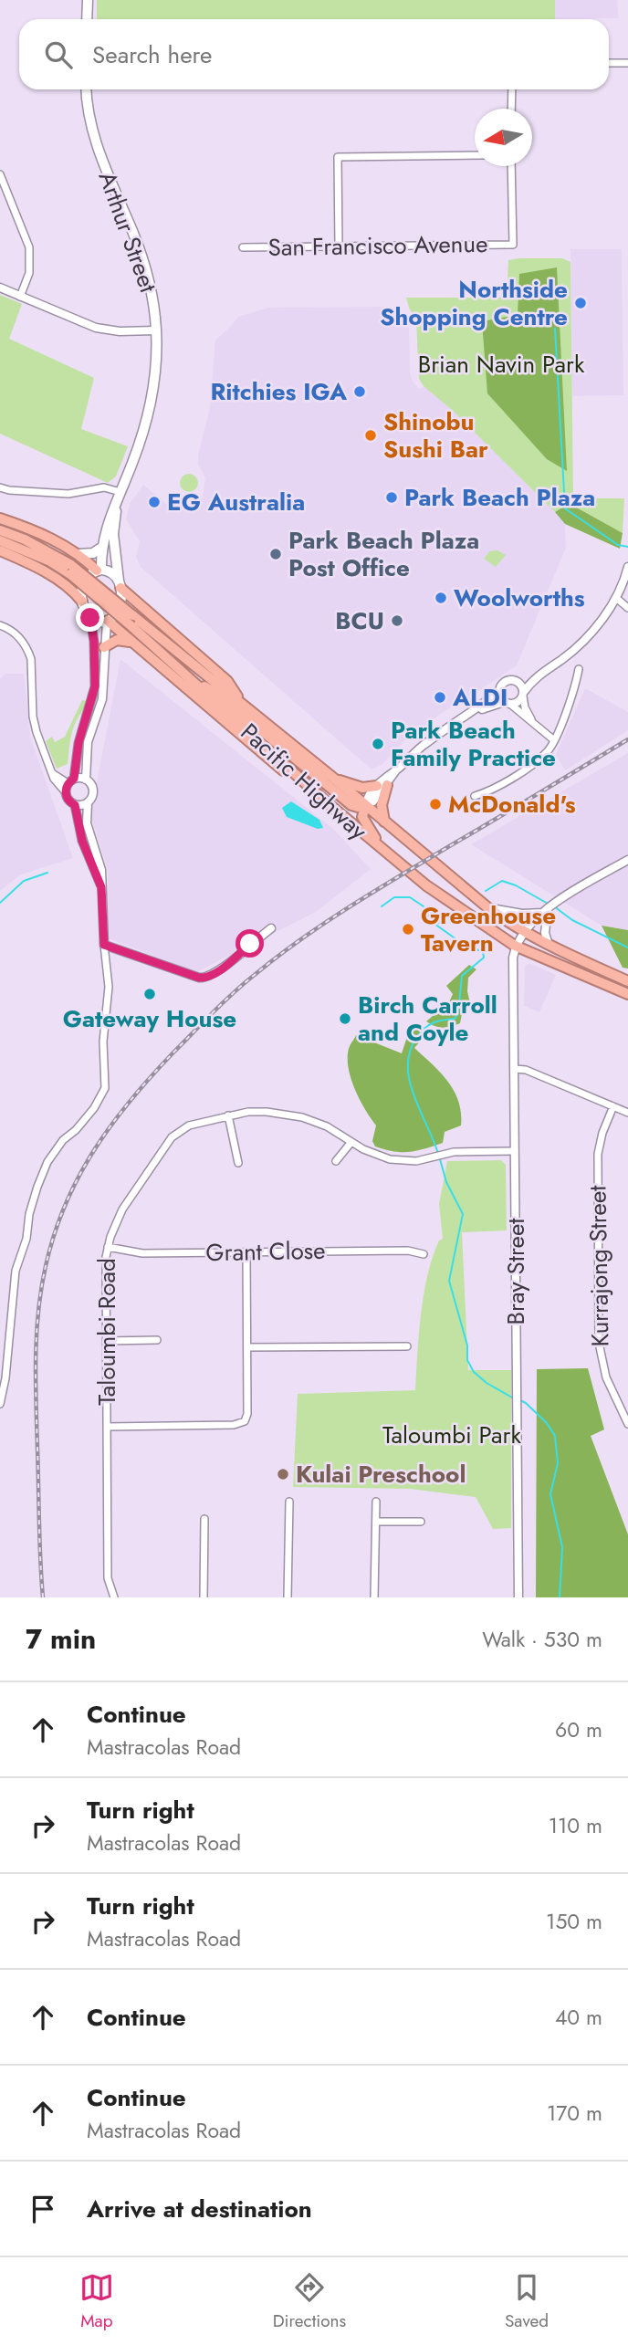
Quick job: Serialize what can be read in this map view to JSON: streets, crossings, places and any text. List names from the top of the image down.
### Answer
{
  "streets": {
    "highway": ["Pacific Highway"],
    "main road": ["Arthur Street"],
    "street": [
      "San Francisco Avenue",
      "Grant Close",
      "Kurrajong Street",
      "Bray Street",
      "Taloumbi Road"
    ]
  },
  "crossings": [
    ["Pacific Highway", "Bray Street"],
    ["Grant Close", "Taloumbi Road"],
    ["Bray Street", "Taloumbi Road"]
  ],
  "parks": ["Brian Navin Park", "Taloumbi Park"],
  "places": [
    "Northside Shopping Centre",
    "Ritchies IGA",
    "Shinobu Sushi Bar",
    "Park Beach Plaza",
    "EG Australia",
    "Park Beach Plaza Post Office",
    "Woolworths",
    "BCU",
    "ALDI",
    "Park Beach Family Practice",
    "McDonald's",
    "Greenhouse Tavern",
    "Gateway House",
    "Birch Carroll and Coyle",
    "Kulai Preschool"
  ],
  "north": "left",
  "page": {
    "search": "Search here",
    "heading": ["7 min", "Walk · 530 m"],
    "list": [
      ["Continue", "Mastracolas Road", "60 m"],
      ["Turn right", "Mastracolas Road", "110 m"],
      ["Turn right", "Mastracolas Road", "150 m"],
      ["Continue", "40 m"],
      ["Continue", "Mastracolas Road", "170 m"],
      "Arrive at destination"
    ],
    "nav": ["Map", "Directions", "Saved"]
  }
}
